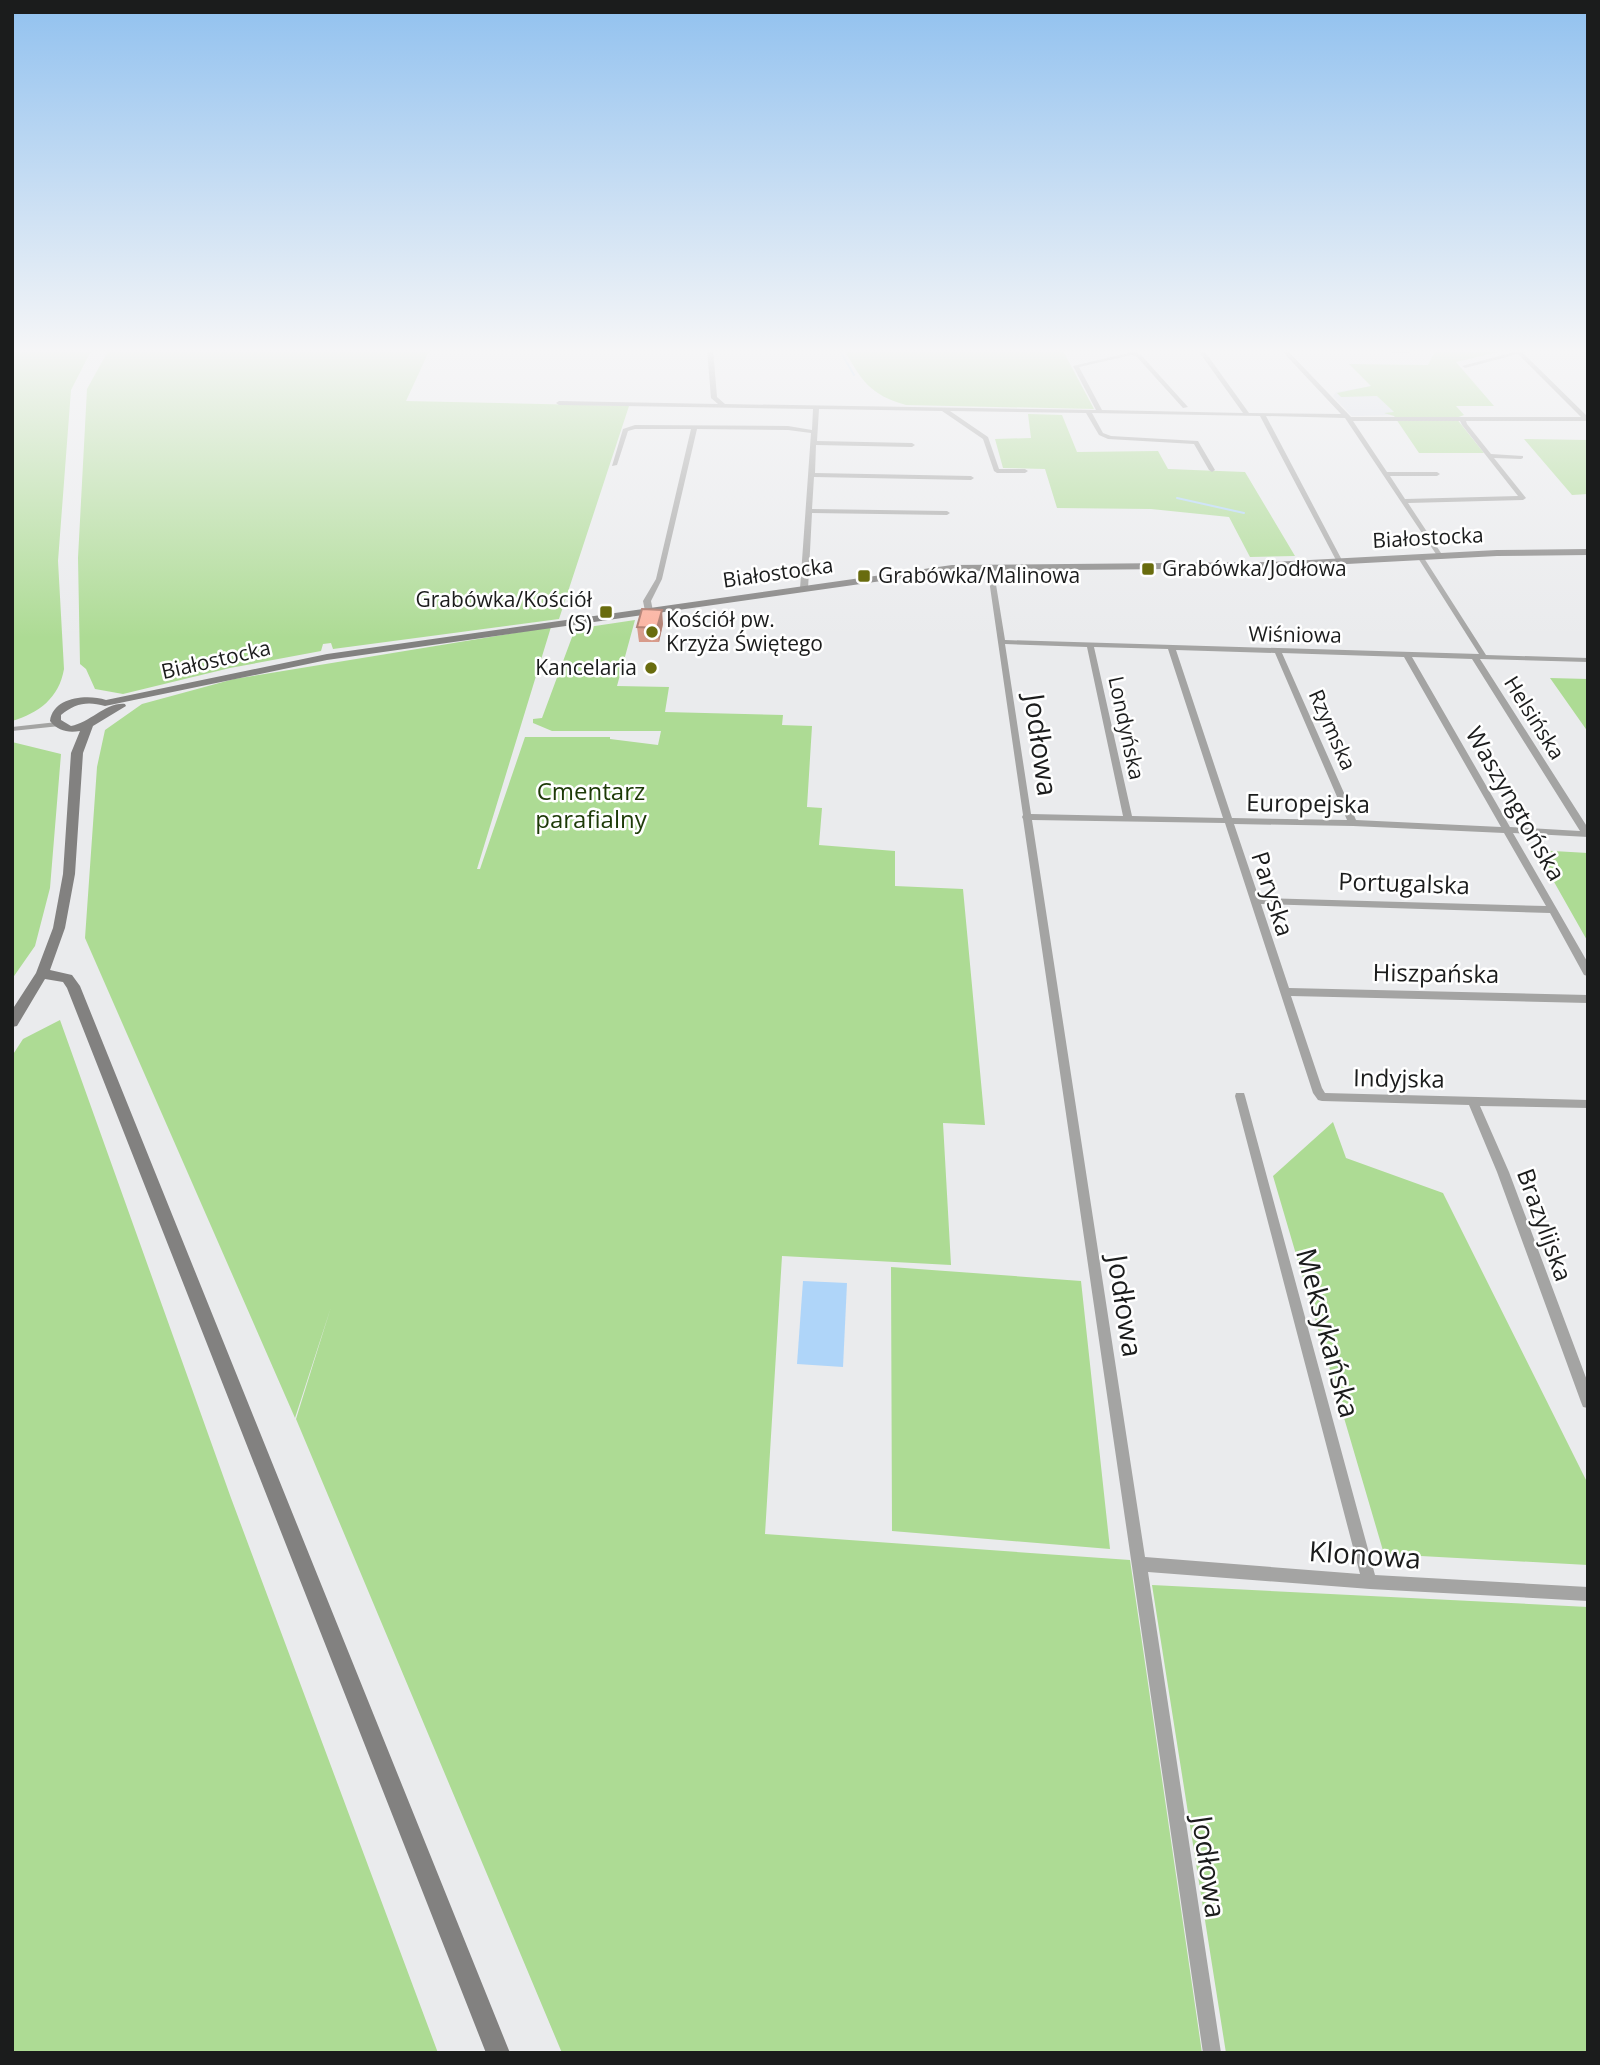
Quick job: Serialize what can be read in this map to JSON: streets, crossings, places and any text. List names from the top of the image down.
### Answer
{
  "streets": {
    "street": [
      "Białostocka",
      "Wiśniowa",
      "Helsińska",
      "Londyńska",
      "Rzymska",
      "Jodłowa",
      "Europejska",
      "Waszyngtońska",
      "Portugalska",
      "Paryska",
      "Hiszpańska",
      "Indyjska",
      "Brazylijska",
      "Meksykańska",
      "Klonowa"
    ]
  },
  "crossings": [
    ["Białostocka", "Helsińska"],
    ["Białostocka", "Jodłowa"],
    ["Wiśniowa", "Helsińska"],
    ["Wiśniowa", "Londyńska"],
    ["Wiśniowa", "Rzymska"],
    ["Wiśniowa", "Jodłowa"],
    ["Wiśniowa", "Waszyngtońska"],
    ["Wiśniowa", "Paryska"],
    ["Helsińska", "Europejska"],
    ["Londyńska", "Europejska"],
    ["Rzymska", "Europejska"],
    ["Jodłowa", "Europejska"],
    ["Jodłowa", "Klonowa"],
    ["Europejska", "Waszyngtońska"],
    ["Europejska", "Paryska"],
    ["Waszyngtońska", "Portugalska"],
    ["Portugalska", "Paryska"],
    ["Paryska", "Hiszpańska"],
    ["Paryska", "Indyjska"],
    ["Hiszpańska", "Indyjska"],
    ["Indyjska", "Brazylijska"],
    ["Meksykańska", "Klonowa"]
  ],
  "parks": ["Cmentarz parafialny"],
  "places": {
    "transit": ["Grabówka/Jodłowa", "Grabówka/Malinowa", "Grabówka/Kościół (S)"],
    "other": ["Kościół pw. Krzyża Świętego", "Kancelaria"]
  }
}
